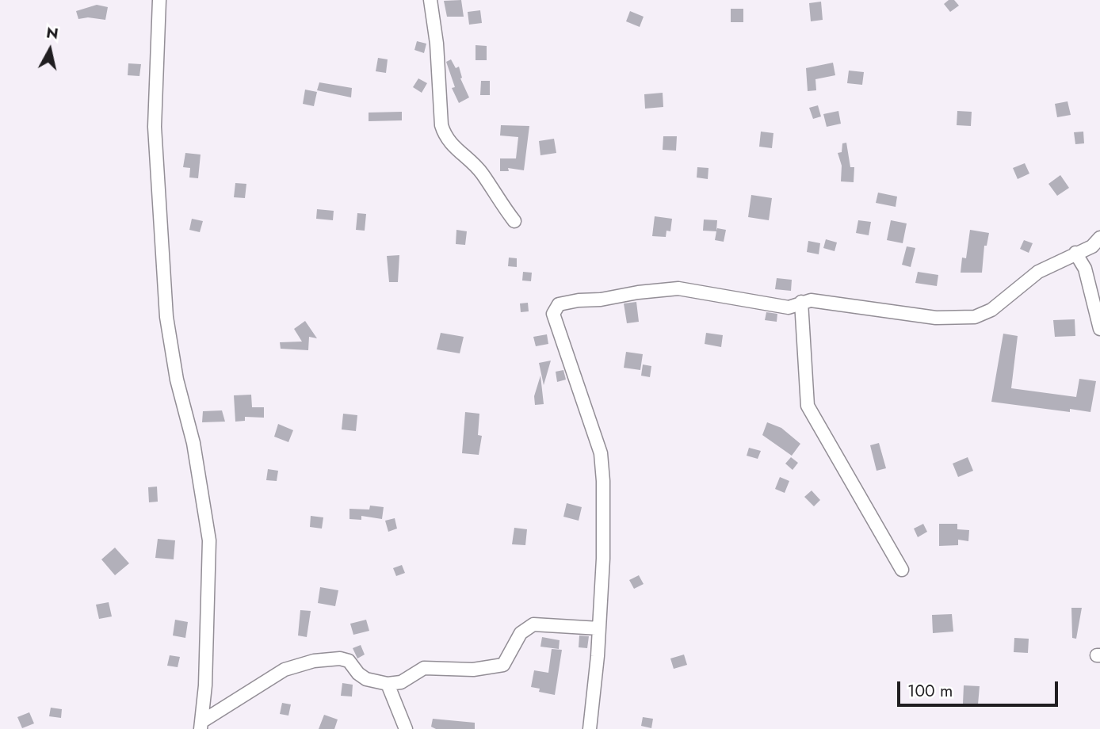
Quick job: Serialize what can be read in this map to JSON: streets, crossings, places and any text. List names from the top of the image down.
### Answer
{
  "scale_bar": "100 m",
  "north": "top"
}
